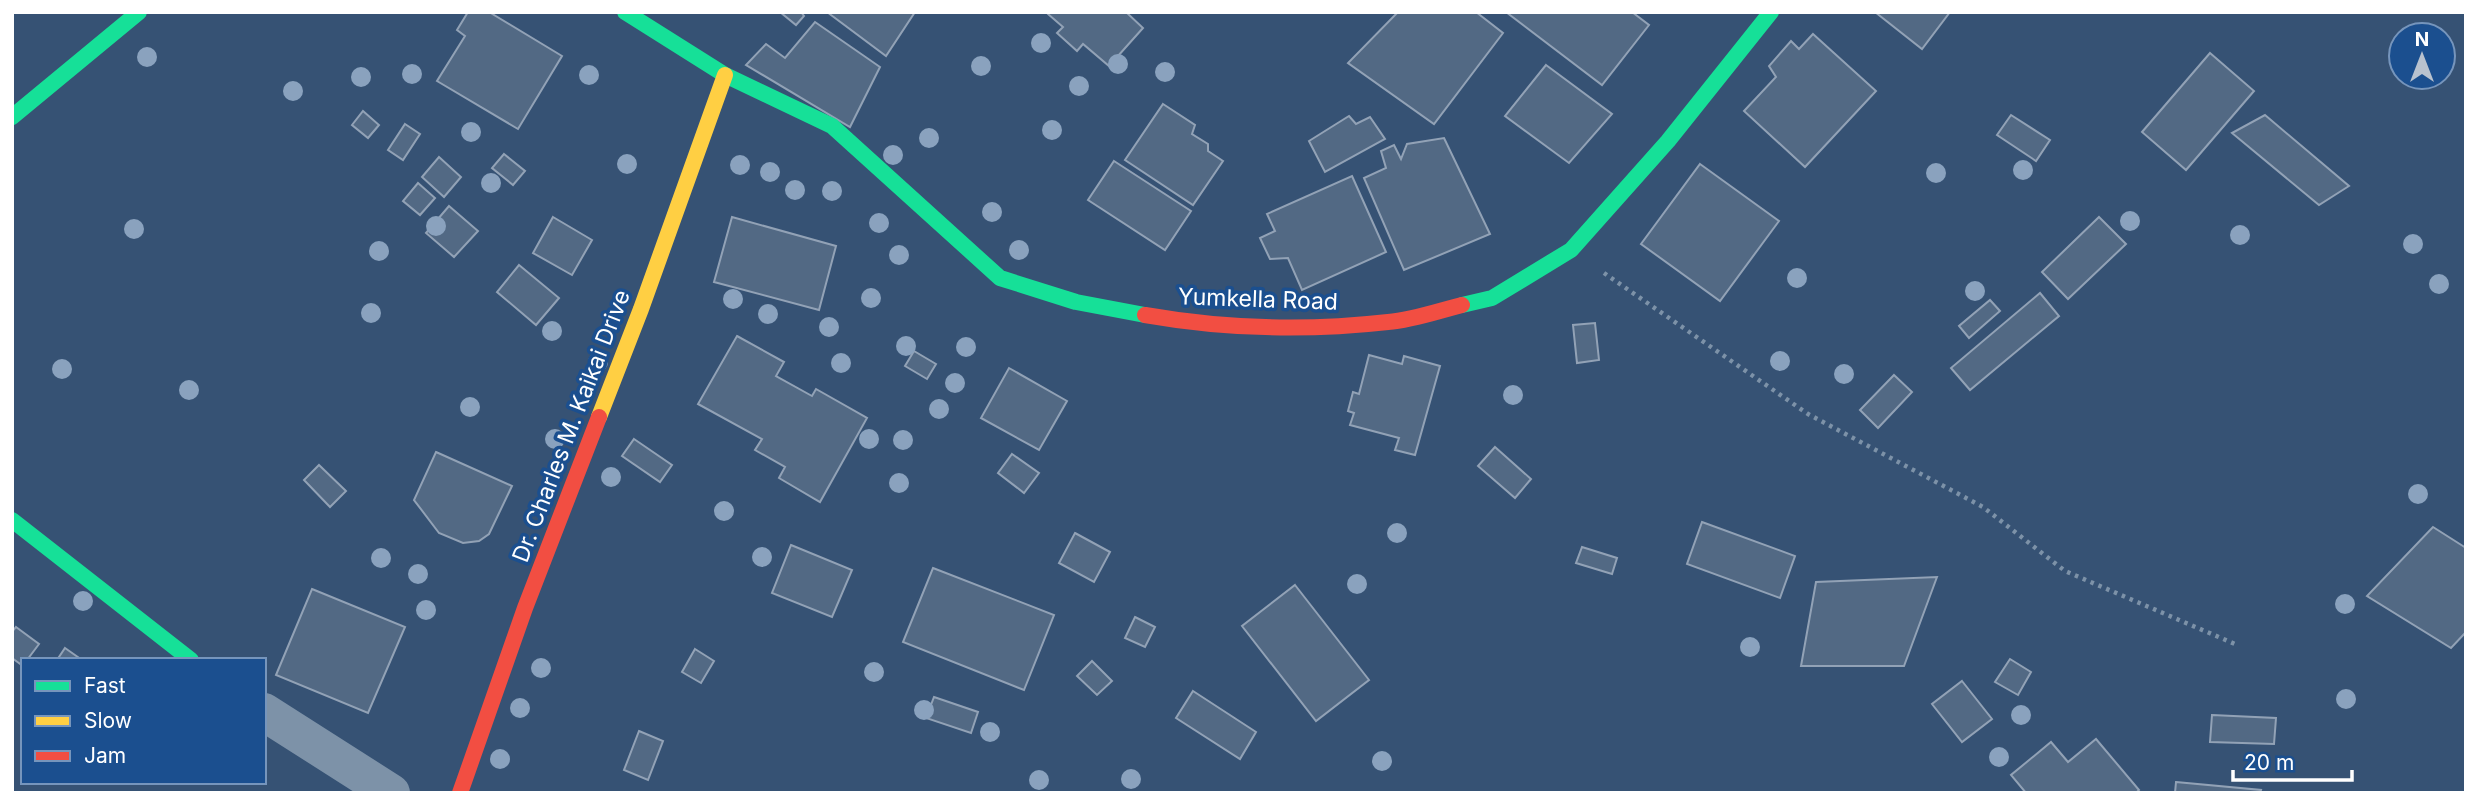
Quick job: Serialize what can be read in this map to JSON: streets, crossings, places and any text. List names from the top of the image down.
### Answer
{
  "streets": {
    "street": ["Yumkella Road", "Dr. Charles M. Kaikai Drive"]
  },
  "crossings": [
    ["Yumkella Road", "Dr. Charles M. Kaikai Drive"]
  ],
  "legend": ["Fast", "Slow", "Jam"],
  "scale_bar": "20 m",
  "north": "top"
}
